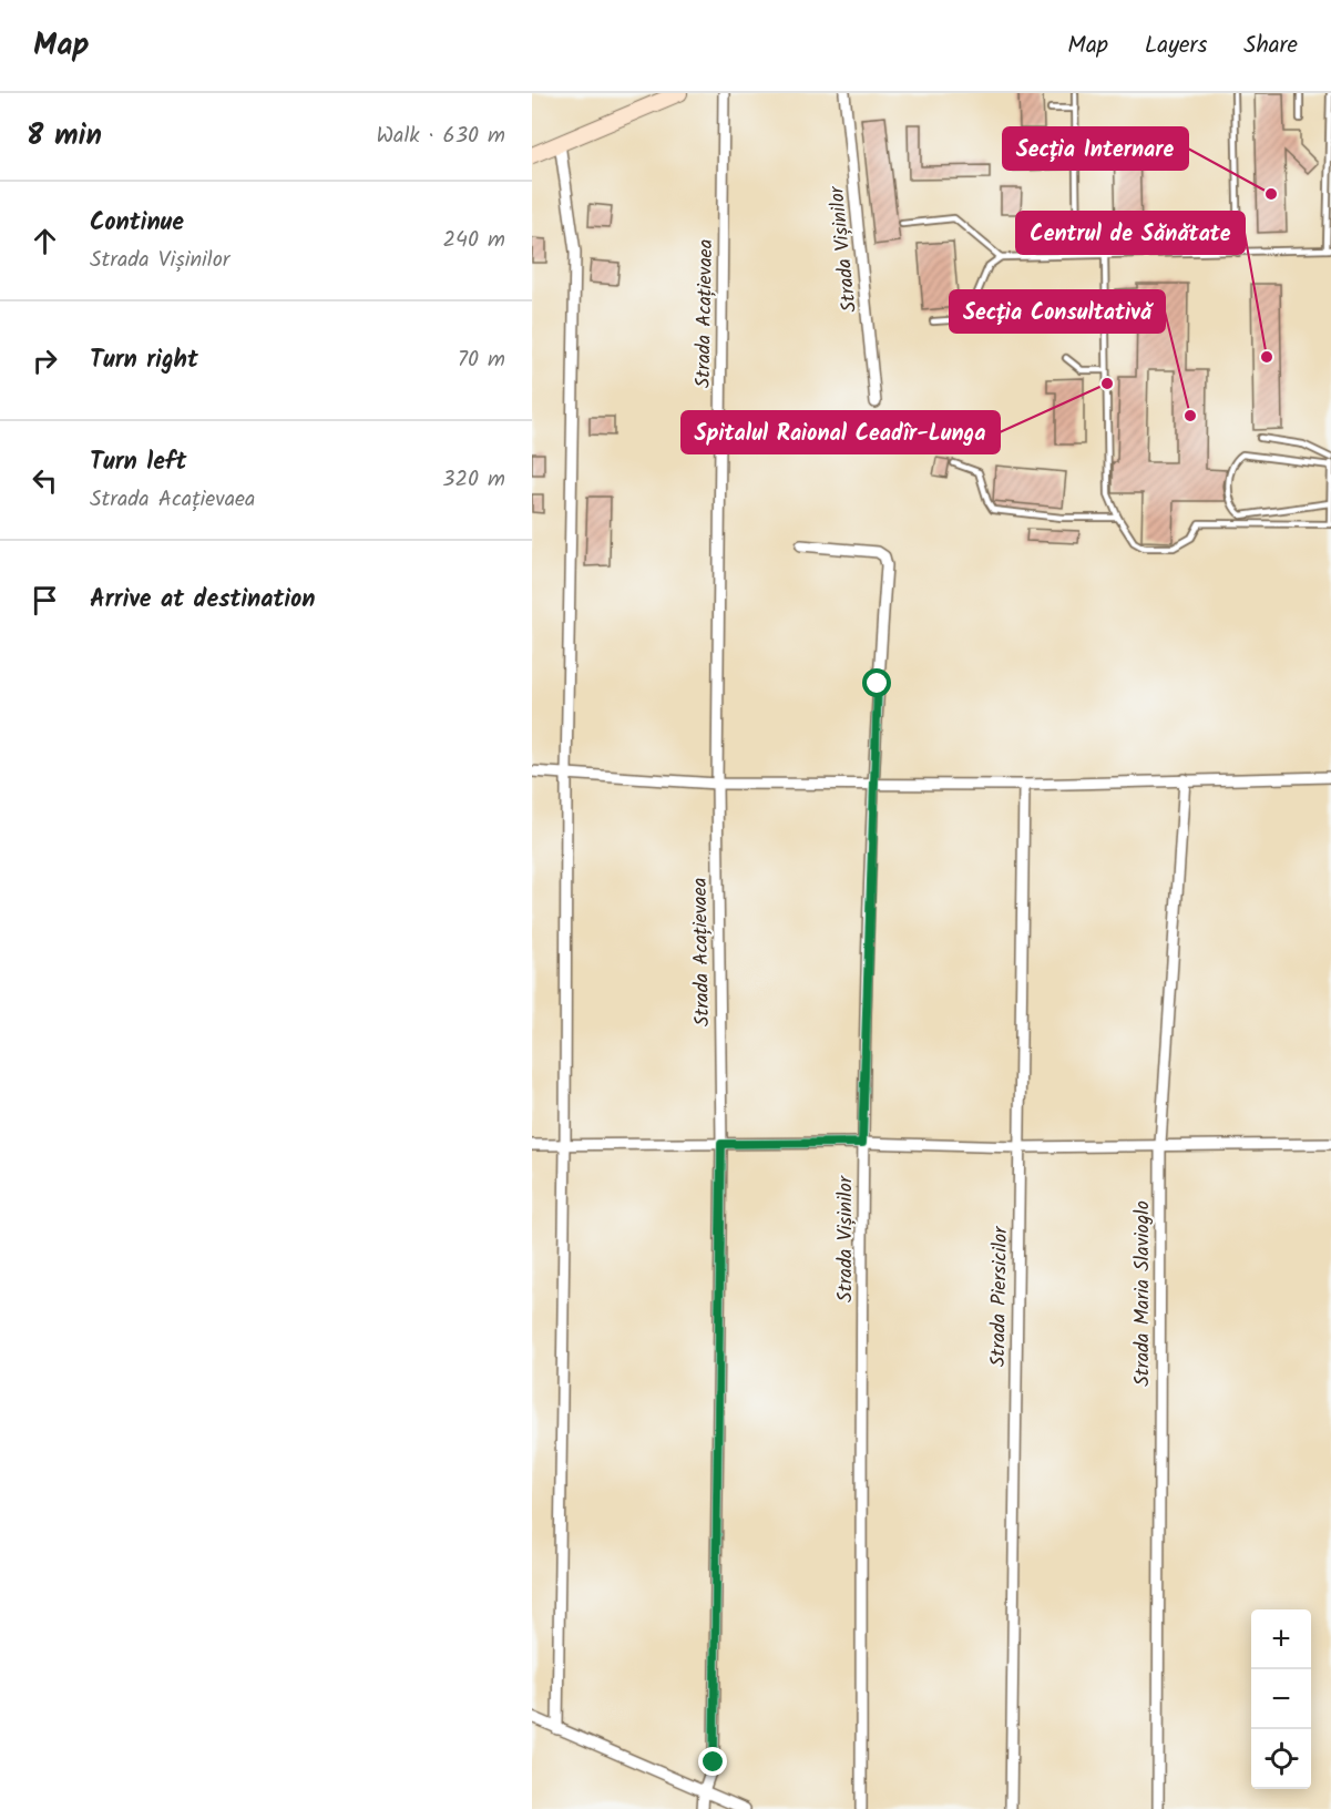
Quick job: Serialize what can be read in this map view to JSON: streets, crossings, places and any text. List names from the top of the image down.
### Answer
{
  "streets": {
    "street": [
      "Strada Vișinilor",
      "Strada Acațievaea",
      "Strada Maria Slavioglo",
      "Strada Piersicilor"
    ]
  },
  "places": [
    "Secția Internare",
    "Centrul de Sănătate",
    "Spitalul Raional Ceadîr-Lunga",
    "Secția Consultativă"
  ],
  "page": {
    "header": "Map",
    "nav": ["Map", "Layers", "Share"],
    "heading": ["8 min", "Walk · 630 m"],
    "list": [
      ["Continue", "Strada Vișinilor", "240 m"],
      ["Turn right", "70 m"],
      ["Turn left", "Strada Acațievaea", "320 m"],
      "Arrive at destination"
    ],
    "map_buttons": ["+", "−"]
  }
}
